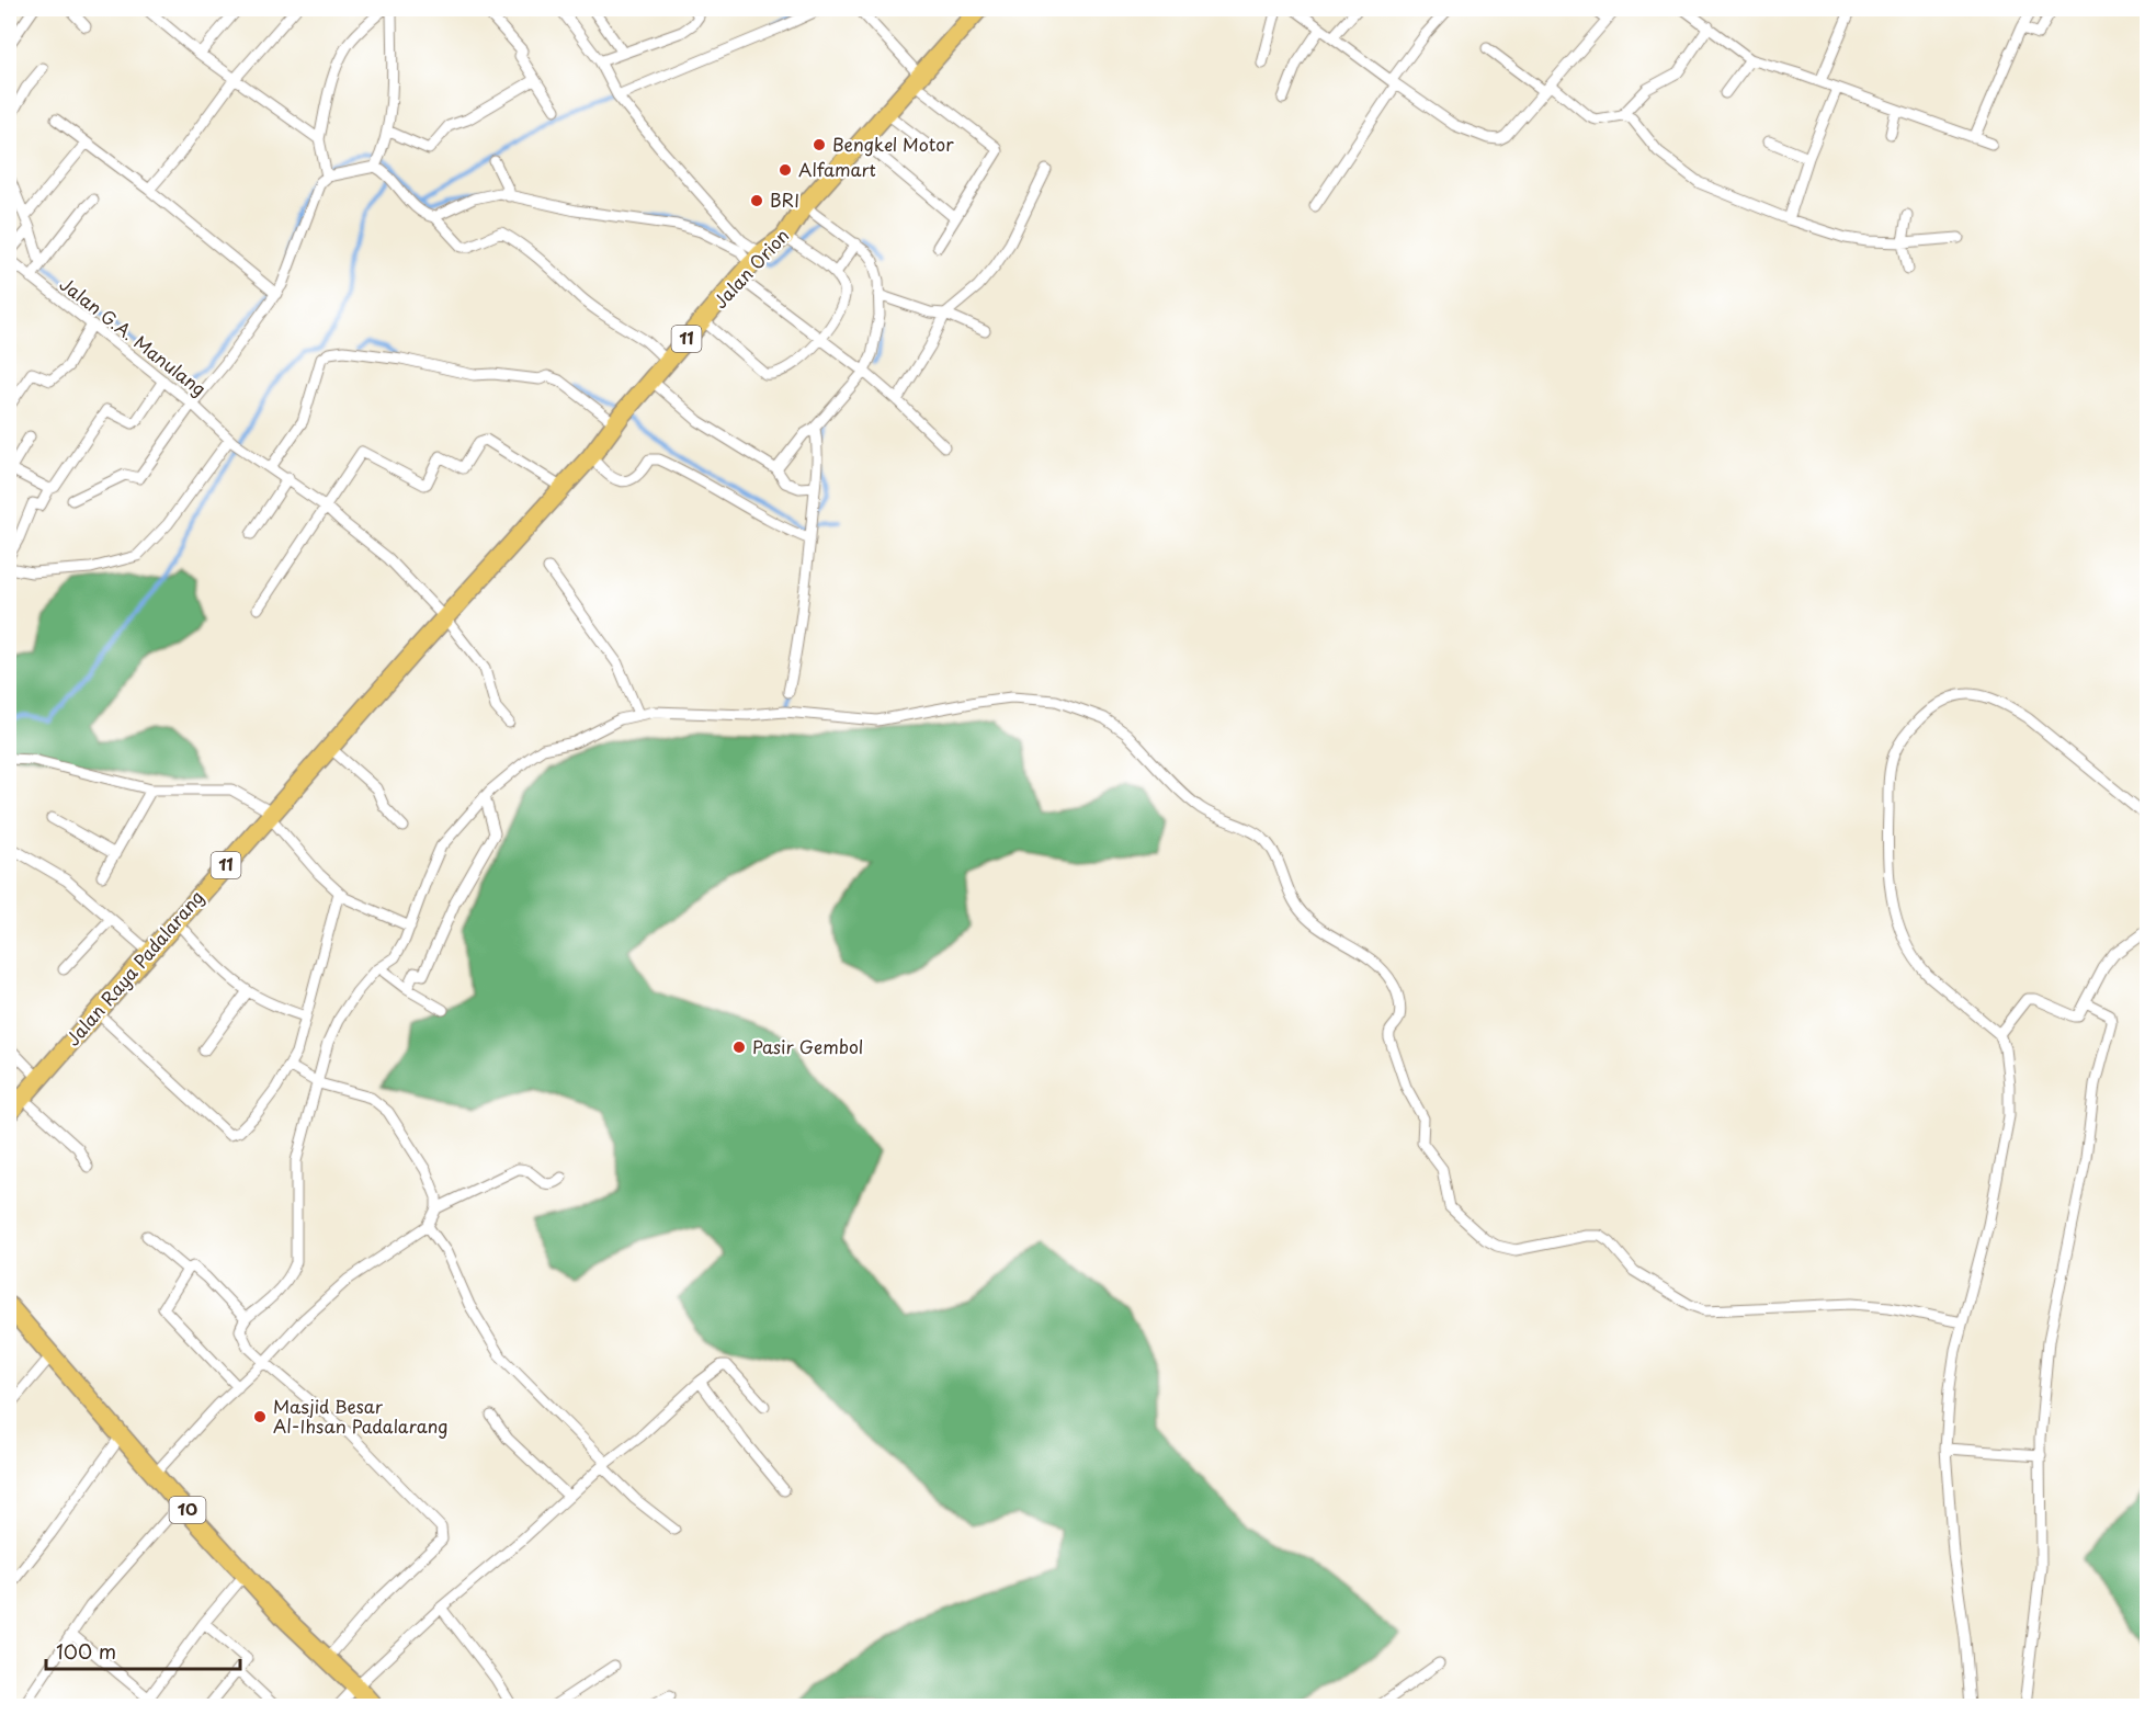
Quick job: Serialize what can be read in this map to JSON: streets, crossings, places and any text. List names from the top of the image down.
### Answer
{
  "streets": {
    "highway": [
      "Jalan Orion",
      "11",
      "Jalan Raya Padalarang",
      "10"
    ],
    "street": ["Jalan G.A. Manulang"]
  },
  "crossings": [
    ["Jalan Orion", "Jalan G.A. Manulang"],
    ["Jalan Orion", "Jalan Raya Padalarang"],
    ["Jalan G.A. Manulang", "Jalan Raya Padalarang"]
  ],
  "places": [
    "Bengkel Motor",
    "Alfamart",
    "BRI",
    "Pasir Gembol",
    "Masjid Besar Al-Ihsan Padalarang"
  ],
  "scale_bar": "100 m"
}
